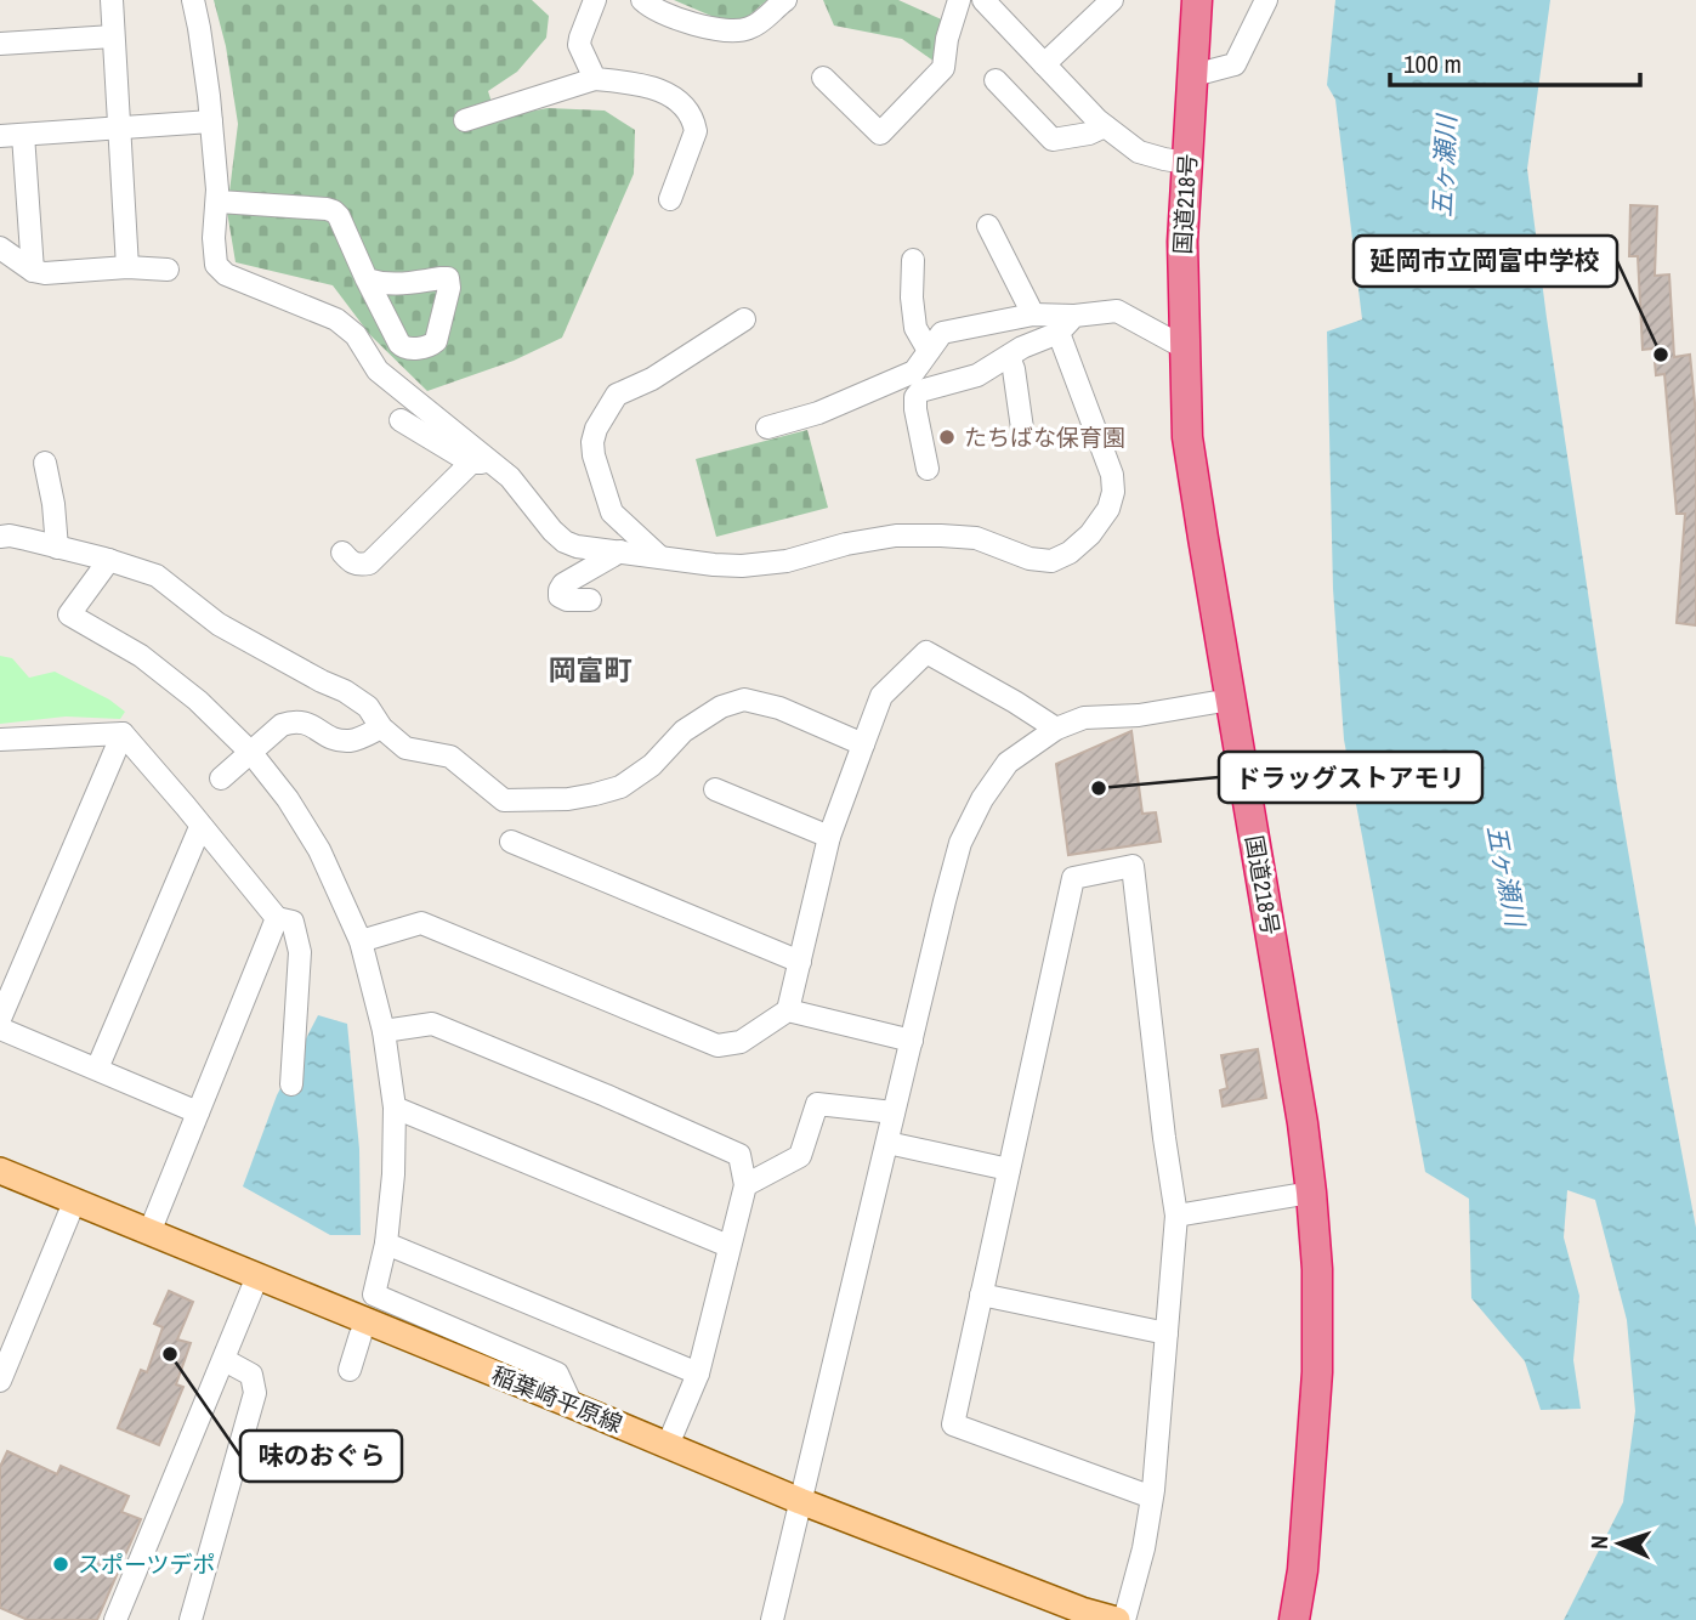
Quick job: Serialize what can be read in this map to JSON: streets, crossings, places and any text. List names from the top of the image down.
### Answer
{
  "streets": {
    "highway": ["国道218号"],
    "main road": ["稲葉崎平原線"]
  },
  "districts": ["岡富町"],
  "water": ["五ヶ瀬川"],
  "places": [
    "延岡市立岡富中学校",
    "たちばな保育園",
    "ドラッグストアモリ",
    "味のおぐら",
    "スポーツデポ"
  ],
  "scale_bar": "100 m",
  "north": "left"
}
